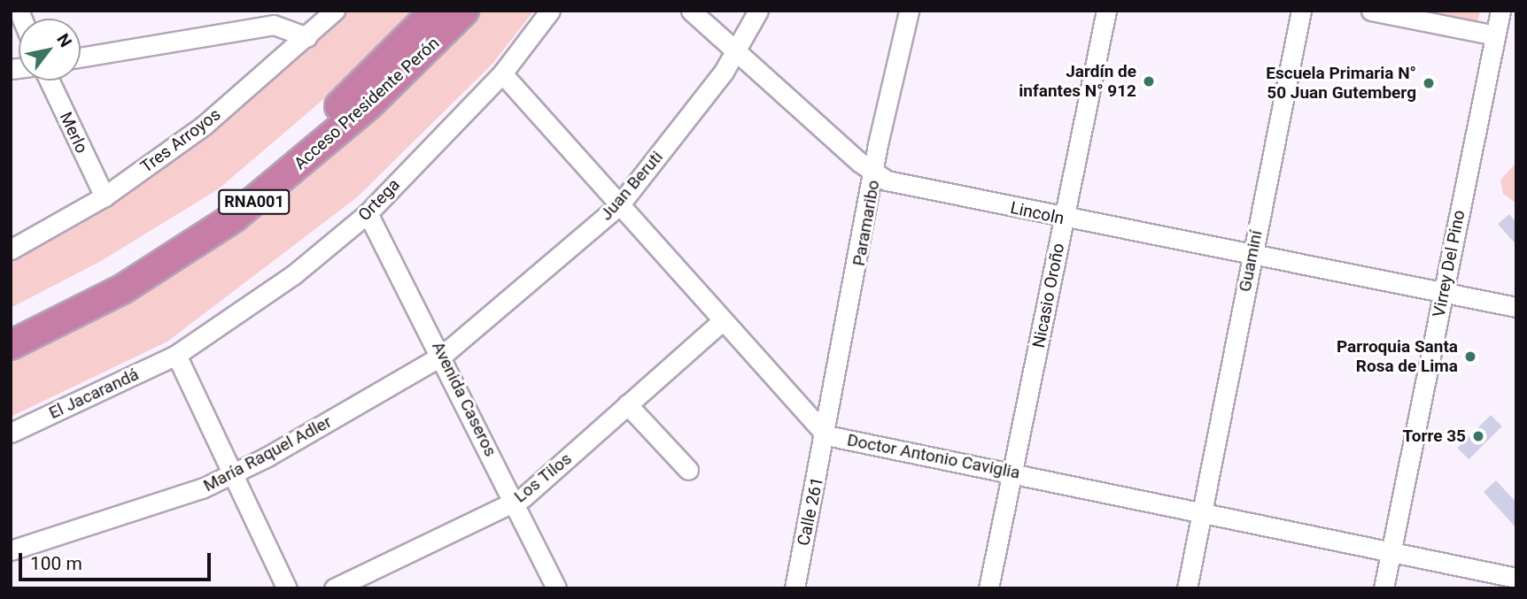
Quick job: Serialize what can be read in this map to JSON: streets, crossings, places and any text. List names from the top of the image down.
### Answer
{
  "streets": {
    "highway": ["Acceso Presidente Perón", "RNA001"],
    "street": [
      "Merlo",
      "Tres Arroyos",
      "Juan Beruti",
      "Ortega",
      "Lincoln",
      "Paramaribo",
      "Guaminí",
      "Virrey Del Pino",
      "Nicasio Oroño",
      "El Jacarandá",
      "Avenida Caseros",
      "María Raquel Adler",
      "Doctor Antonio Caviglia",
      "Los Tilos",
      "Calle 261"
    ]
  },
  "crossings": [
    ["Merlo", "Tres Arroyos"],
    ["Juan Beruti", "Lincoln"],
    ["Juan Beruti", "Avenida Caseros"],
    ["Juan Beruti", "María Raquel Adler"],
    ["Juan Beruti", "Doctor Antonio Caviglia"],
    ["Ortega", "El Jacarandá"],
    ["Ortega", "Avenida Caseros"],
    ["Ortega", "Doctor Antonio Caviglia"],
    ["Lincoln", "Paramaribo"],
    ["Lincoln", "Guaminí"],
    ["Lincoln", "Virrey Del Pino"],
    ["Lincoln", "Nicasio Oroño"],
    ["Paramaribo", "Doctor Antonio Caviglia"],
    ["Paramaribo", "Calle 261"],
    ["Guaminí", "Doctor Antonio Caviglia"],
    ["Virrey Del Pino", "Doctor Antonio Caviglia"],
    ["Nicasio Oroño", "Doctor Antonio Caviglia"],
    ["Avenida Caseros", "María Raquel Adler"],
    ["Avenida Caseros", "Los Tilos"],
    ["Doctor Antonio Caviglia", "Los Tilos"],
    ["Doctor Antonio Caviglia", "Calle 261"]
  ],
  "places": [
    "Jardín de infantes N° 912",
    "Escuela Primaria N° 50 Juan Gutemberg",
    "Parroquia Santa Rosa de Lima",
    "Torre 35"
  ],
  "scale_bar": "100 m",
  "north": "top right"
}
